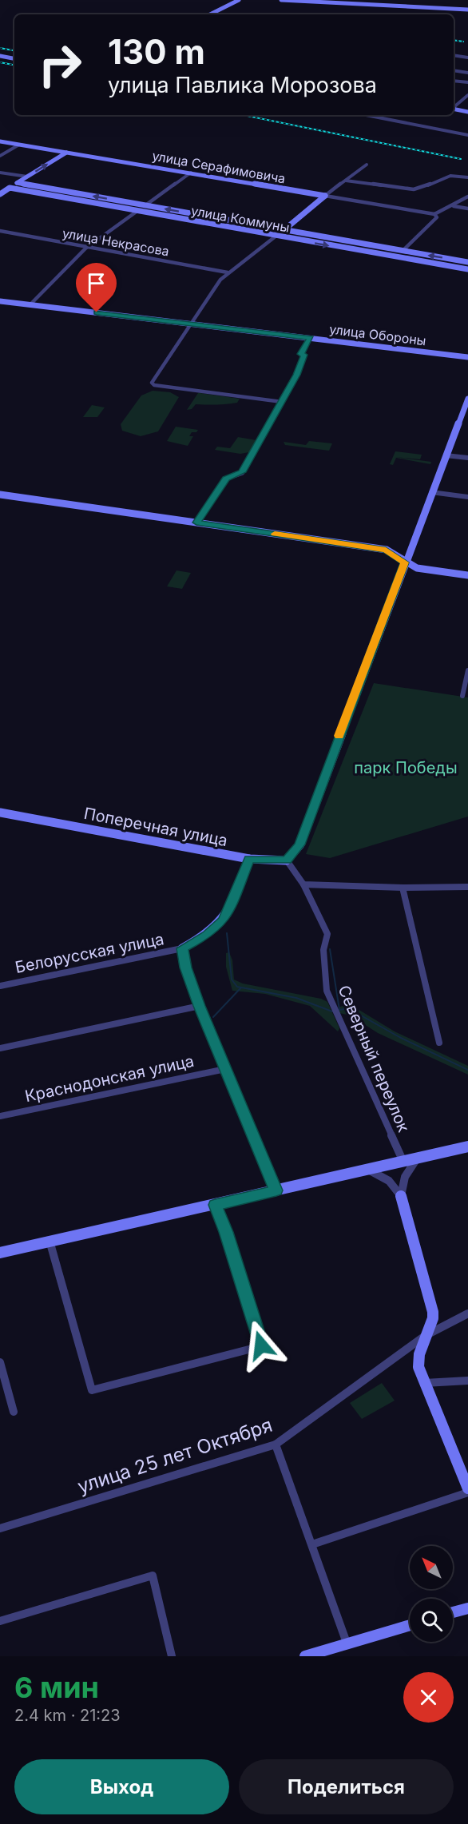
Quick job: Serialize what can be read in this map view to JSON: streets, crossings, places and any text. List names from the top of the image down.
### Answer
{
  "streets": {
    "street": [
      "улица Серафимовича",
      "улица Коммуны",
      "улица Некрасова",
      "улица Обороны",
      "Поперечная улица",
      "Белорусская улица",
      "Северный переулок",
      "Краснодонская улица",
      "улица 25 лет Октября"
    ]
  },
  "crossings": [
    ["Поперечная улица", "Белорусская улица"],
    ["Поперечная улица", "Северный переулок"]
  ],
  "parks": ["парк Победы"],
  "north": "top left",
  "page": {
    "turn": ["130 m", "улица Павлика Морозова"],
    "heading": ["6 мин", "2.4 km · 21:23"],
    "buttons": ["Выход", "Поделиться"]
  }
}
